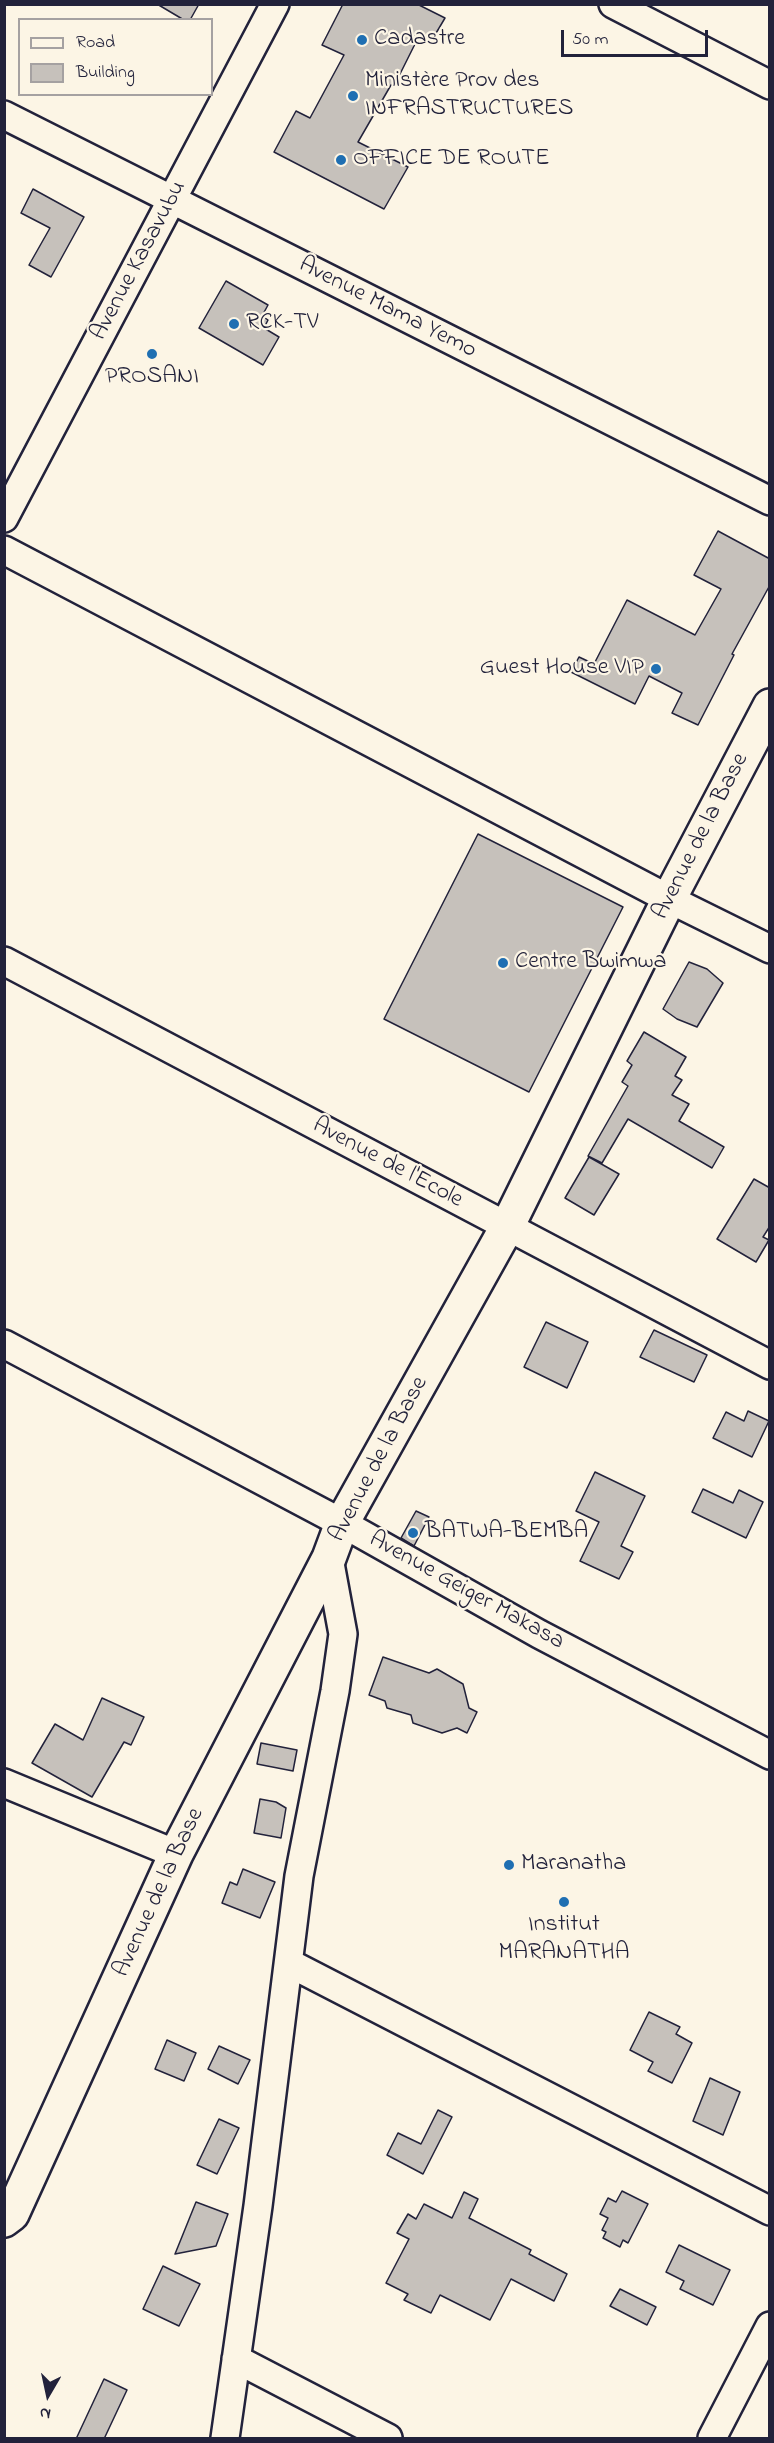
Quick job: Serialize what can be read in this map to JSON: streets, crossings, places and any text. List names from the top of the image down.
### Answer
{
  "streets": {
    "main road": ["Avenue de la Base"],
    "street": [
      "Avenue Kasavubu",
      "Avenue Mama Yemo",
      "Avenue de l'Ecole",
      "Avenue Geiger Makasa"
    ]
  },
  "crossings": [
    ["Avenue Kasavubu", "Avenue Mama Yemo"],
    ["Avenue de la Base", "Avenue de l'Ecole"],
    ["Avenue de la Base", "Avenue Geiger Makasa"]
  ],
  "places": [
    "Cadastre",
    "Ministère Prov des INFRASTRUCTURES",
    "OFFICE DE ROUTE",
    "RCK-TV",
    "PROSANI",
    "Guest House VIP",
    "Centre Bwimwa",
    "BATWA-BEMBA",
    "Maranatha",
    "Institut MARANATHA"
  ],
  "legend": ["Road", "Building"],
  "scale_bar": "50 m",
  "north": "bottom"
}
